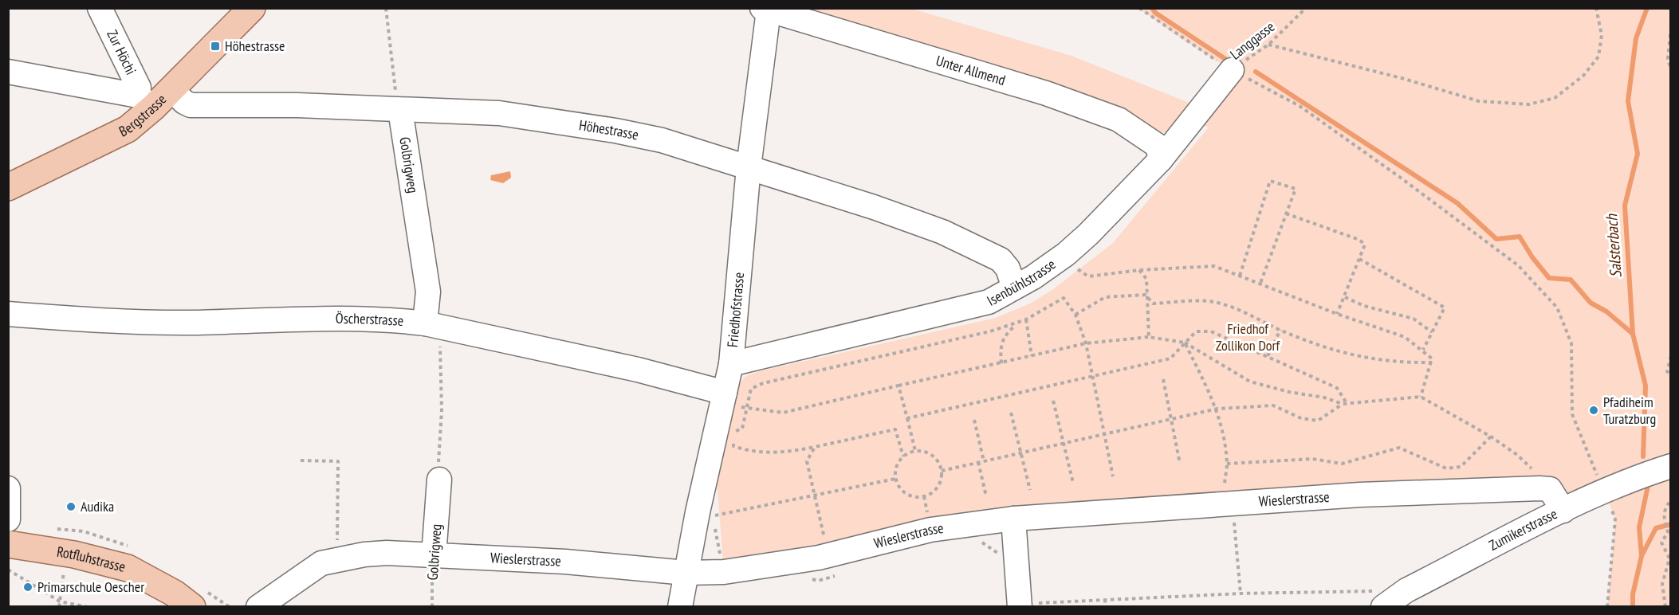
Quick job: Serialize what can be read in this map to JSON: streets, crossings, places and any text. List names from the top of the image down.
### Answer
{
  "streets": {
    "main road": ["Bergstrasse", "Rotfluhstrasse"],
    "street": [
      "Zur Höchi",
      "Unter Allmend",
      "Höhestrasse",
      "Golbrigweg",
      "Isenbühlstrasse",
      "Friedhofstrasse",
      "Öscherstrasse",
      "Wieslerstrasse",
      "Zumikerstrasse"
    ],
    "path": ["Langgasse"]
  },
  "crossings": [
    ["Langgasse", "Isenbühlstrasse"],
    ["Zur Höchi", "Bergstrasse"],
    ["Unter Allmend", "Isenbühlstrasse"],
    ["Unter Allmend", "Friedhofstrasse"],
    ["Bergstrasse", "Höhestrasse"],
    ["Höhestrasse", "Golbrigweg"],
    ["Höhestrasse", "Isenbühlstrasse"],
    ["Höhestrasse", "Friedhofstrasse"],
    ["Golbrigweg", "Öscherstrasse"],
    ["Golbrigweg", "Wieslerstrasse"],
    ["Isenbühlstrasse", "Friedhofstrasse"],
    ["Friedhofstrasse", "Öscherstrasse"],
    ["Friedhofstrasse", "Wieslerstrasse"]
  ],
  "water": ["Salsterbach"],
  "parks": ["Friedhof Zollikon Dorf"],
  "places": {
    "transit": ["Höhestrasse"],
    "other": ["Pfadiheim Turatzburg", "Audika", "Primarschule Oescher"]
  }
}
